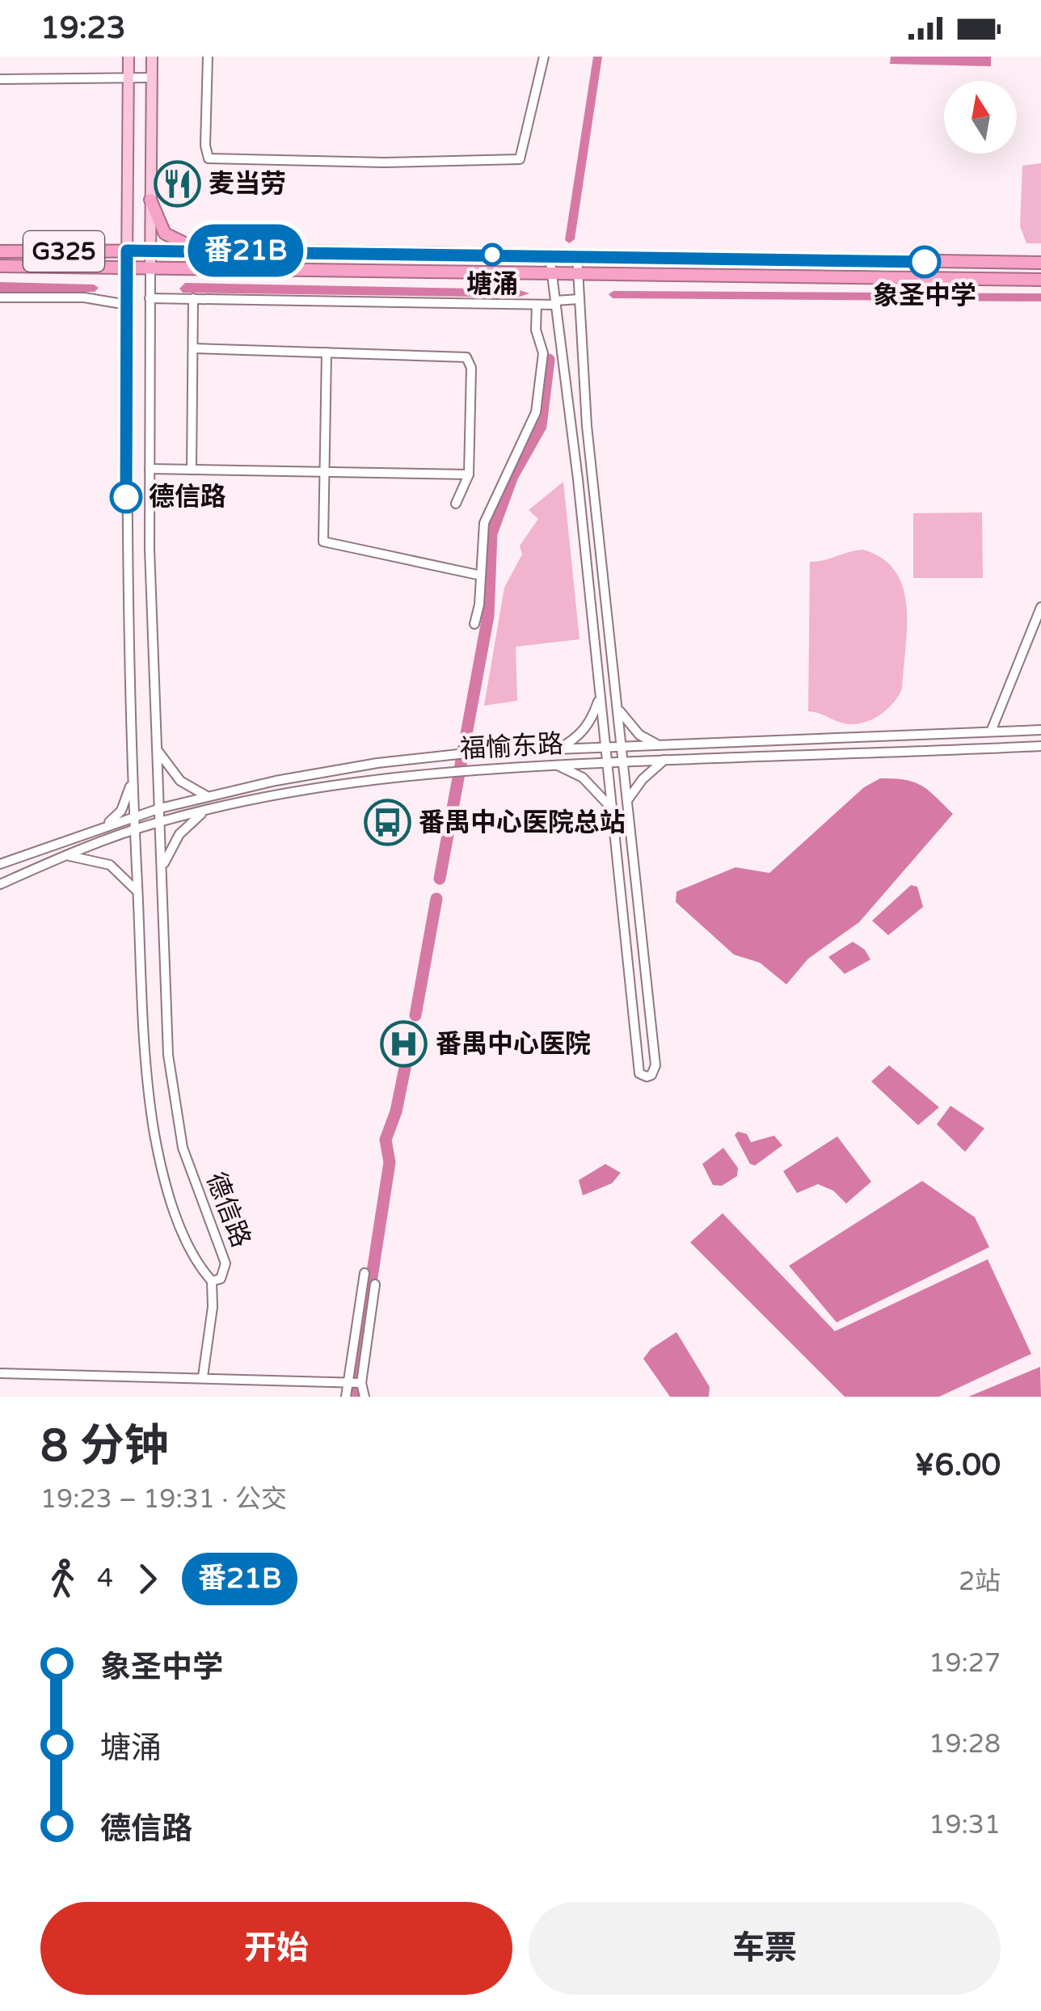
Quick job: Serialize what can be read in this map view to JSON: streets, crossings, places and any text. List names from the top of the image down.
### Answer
{
  "streets": {
    "highway": ["G325"],
    "main road": ["德信路"],
    "street": ["福愉东路"]
  },
  "crossings": [
    ["G325", "德信路"],
    ["福愉东路", "德信路"]
  ],
  "places": {
    "restaurant": ["麦当劳"],
    "other": ["塘涌", "象圣中学", "德信路"],
    "bus stop": ["番禺中心医院总站"],
    "hospital": ["番禺中心医院"]
  },
  "lines": ["bus line 番21B"],
  "north": "top",
  "page": {
    "status": "19:23",
    "on_map": "番21B",
    "heading": ["8 分钟", "19:23 – 19:31 · 公交", "¥6.00"],
    "legs": ["4", "番21B", "2站"],
    "list": [
      {
        "name": "象圣中学",
        "value": "19:27"
      },
      {
        "name": "塘涌",
        "value": "19:28"
      },
      {
        "name": "德信路",
        "value": "19:31"
      }
    ],
    "buttons": ["开始", "车票"]
  }
}
